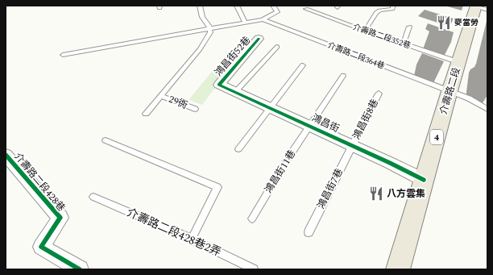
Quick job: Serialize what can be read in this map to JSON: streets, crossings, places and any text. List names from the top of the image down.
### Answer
{
  "streets": {
    "main road": ["介壽路二段", "4"],
    "street": ["鴻昌街52巷", "鴻昌街", "介壽路二段428巷"],
    "lane": [
      "介壽路二段352巷",
      "介壽路二段364巷",
      "29衖",
      "鴻昌街8巷",
      "鴻昌街11巷",
      "鴻昌街7巷",
      "介壽路二段428巷2弄"
    ]
  },
  "crossings": [
    ["介壽路二段352巷", "介壽路二段"],
    ["介壽路二段364巷", "介壽路二段"],
    ["鴻昌街52巷", "鴻昌街"],
    ["介壽路二段", "鴻昌街"],
    ["鴻昌街8巷", "鴻昌街"],
    ["鴻昌街8巷", "鴻昌街7巷"],
    ["鴻昌街", "鴻昌街11巷"],
    ["鴻昌街", "鴻昌街7巷"]
  ],
  "places": {
    "restaurant": ["麥當勞", "八方雲集"]
  }
}
